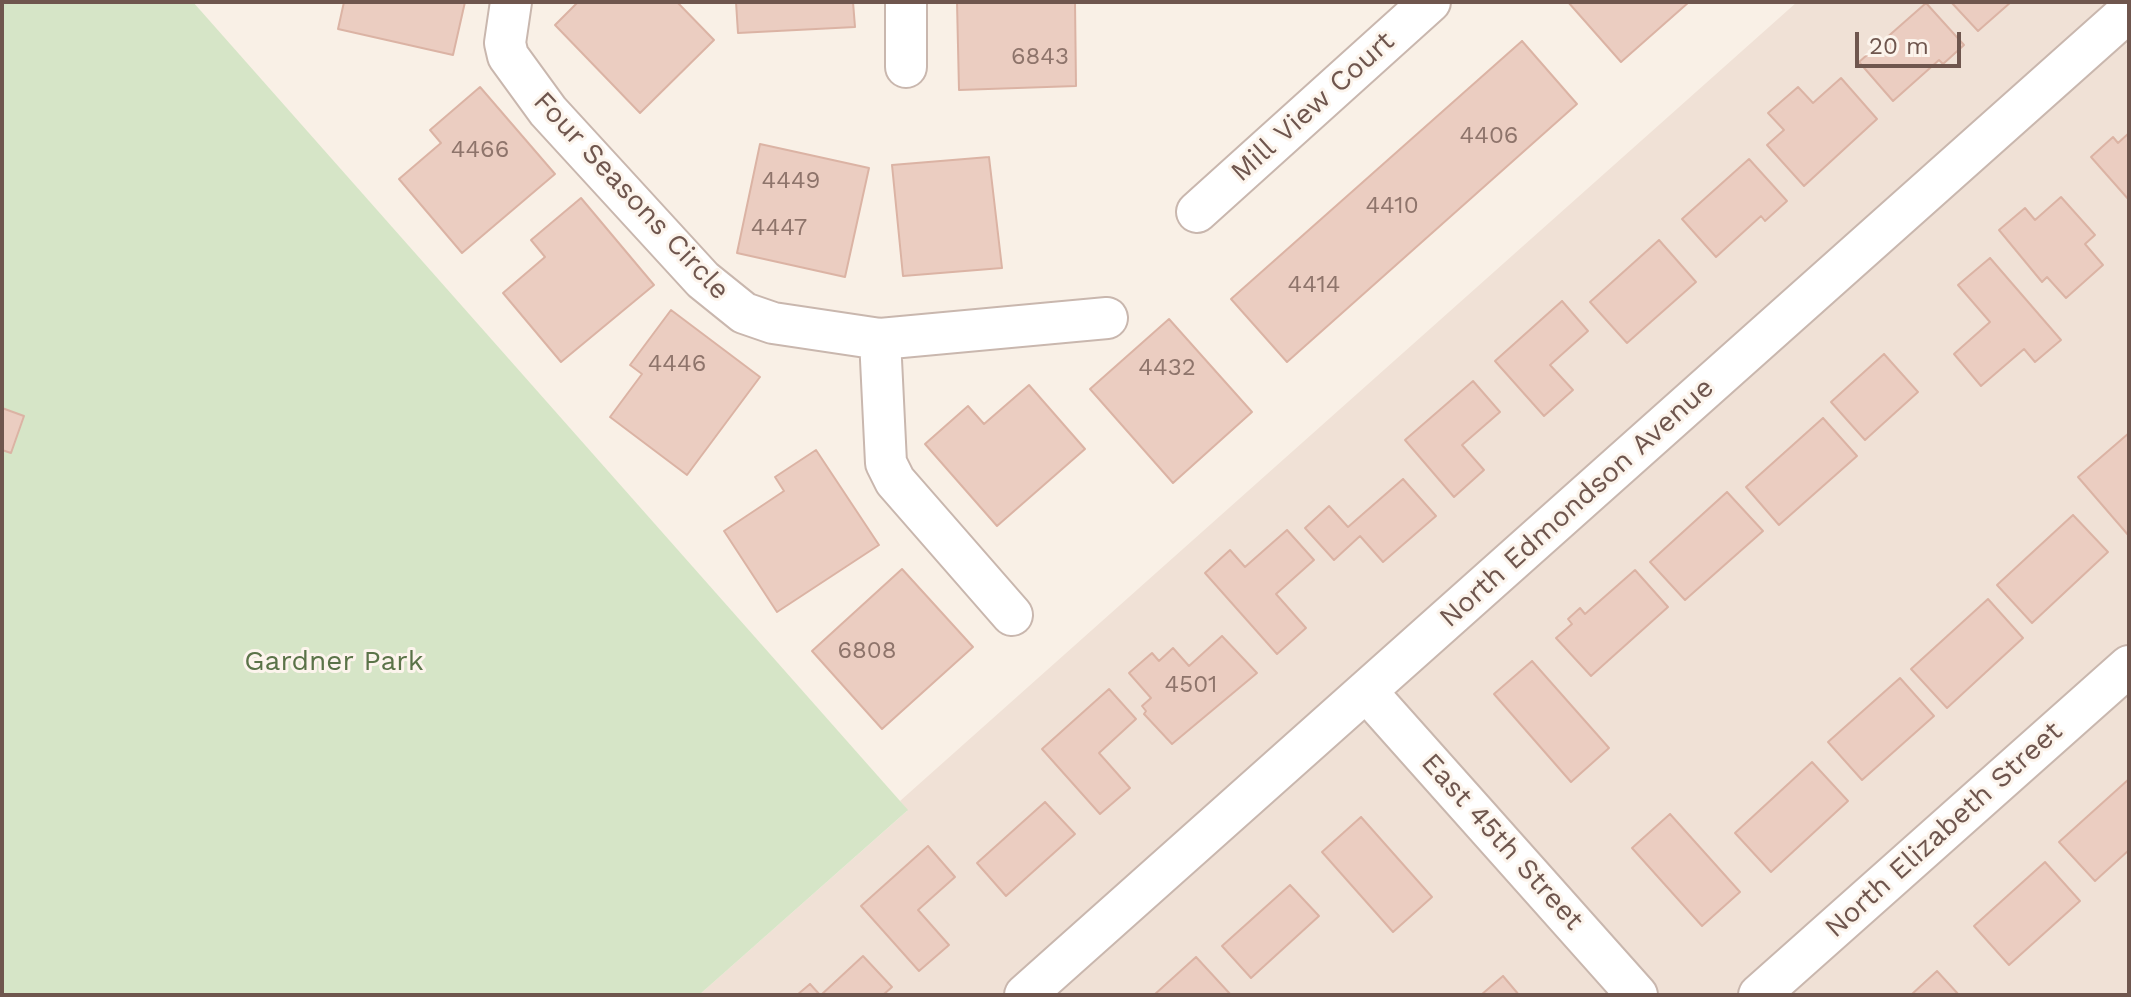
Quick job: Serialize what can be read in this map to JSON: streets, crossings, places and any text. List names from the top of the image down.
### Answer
{
  "streets": {
    "street": [
      "Mill View Court",
      "Four Seasons Circle",
      "North Edmondson Avenue",
      "North Elizabeth Street",
      "East 45th Street"
    ]
  },
  "crossings": [
    ["North Edmondson Avenue", "East 45th Street"]
  ],
  "parks": ["Gardner Park"],
  "house_numbers": [
    "6843",
    "4406",
    "4466",
    "4449",
    "4410",
    "4447",
    "4414",
    "4446",
    "4432",
    "6808",
    "4501"
  ],
  "scale_bar": "20 m"
}
